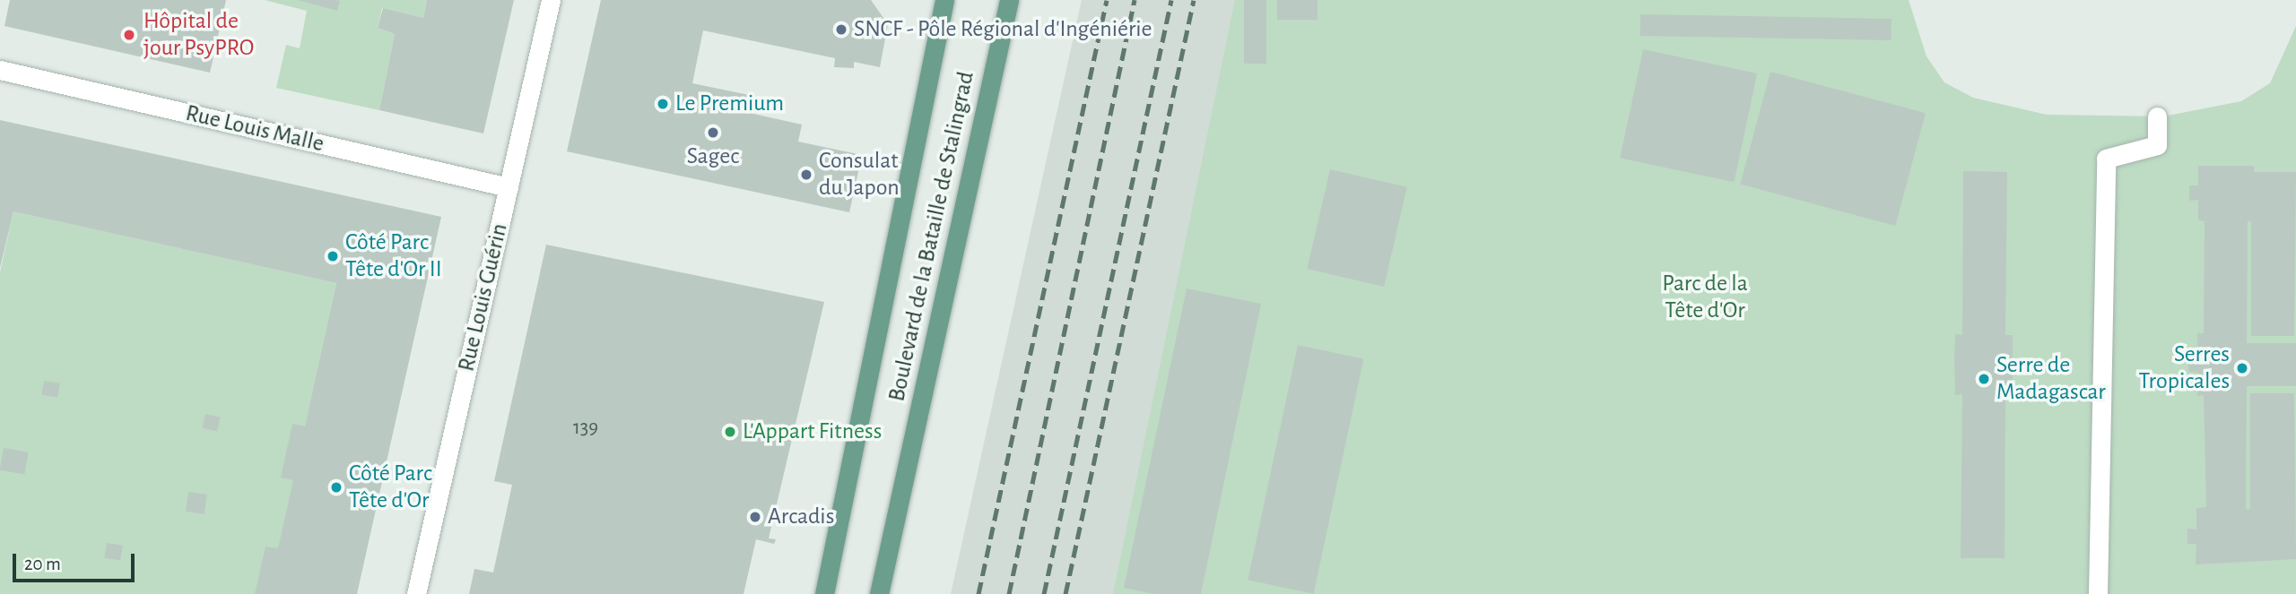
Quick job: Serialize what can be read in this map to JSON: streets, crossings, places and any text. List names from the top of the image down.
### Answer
{
  "streets": {
    "main road": ["Boulevard de la Bataille de Stalingrad"],
    "street": ["Rue Louis Malle", "Rue Louis Guérin"]
  },
  "crossings": [
    ["Rue Louis Malle", "Rue Louis Guérin"]
  ],
  "parks": ["Parc de la Tête d'Or"],
  "places": [
    "SNCF - Pôle Régional d'Ingéniérie",
    "Hôpital de jour PsyPRO",
    "Le Premium",
    "Sagec",
    "Consulat du Japon",
    "Côté Parc Tête d'Or II",
    "Serres Tropicales",
    "Serre de Madagascar",
    "L'Appart Fitness",
    "Côté Parc Tête d'Or",
    "Arcadis"
  ],
  "house_numbers": ["139"],
  "scale_bar": "20 m"
}
